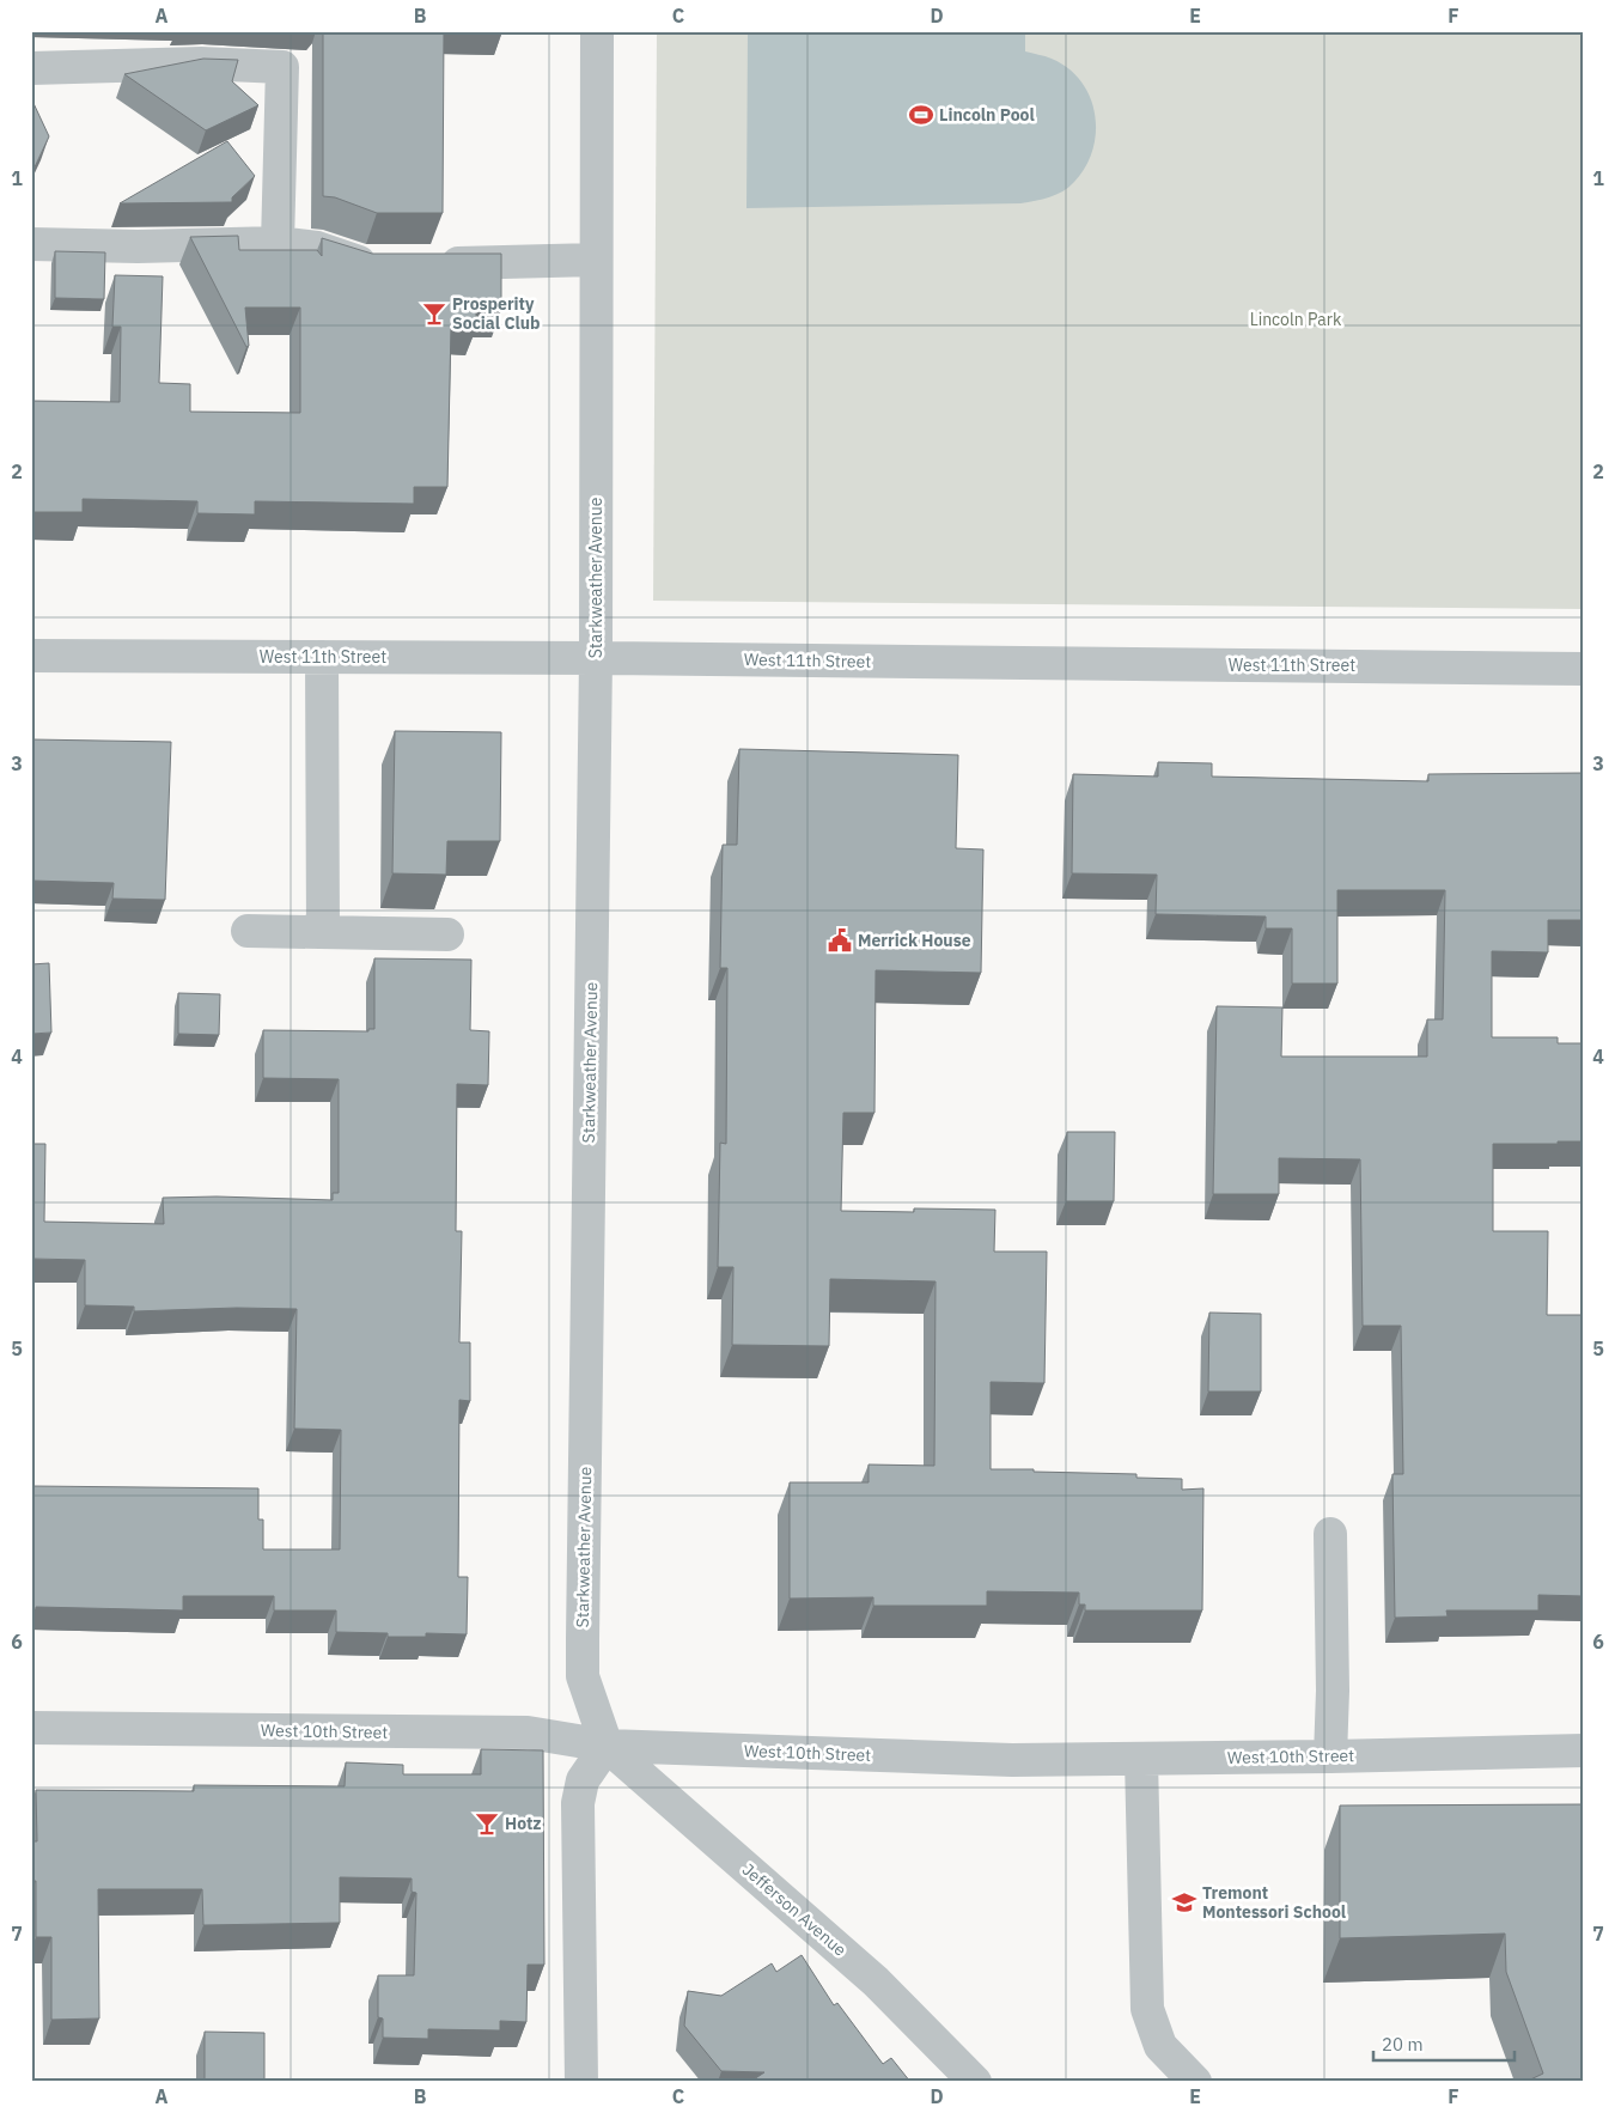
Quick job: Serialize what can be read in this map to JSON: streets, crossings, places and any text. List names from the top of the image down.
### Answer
{
  "streets": {
    "street": [
      "Starkweather Avenue",
      "West 11th Street",
      "West 10th Street",
      "Jefferson Avenue"
    ]
  },
  "crossings": [
    ["Starkweather Avenue", "West 11th Street"],
    ["Starkweather Avenue", "West 10th Street"],
    ["Starkweather Avenue", "Jefferson Avenue"],
    ["West 10th Street", "Jefferson Avenue"]
  ],
  "parks": ["Lincoln Park"],
  "places": {
    "sports": ["Lincoln Pool"],
    "bar": ["Prosperity Social Club", "Hotz"],
    "public building": ["Merrick House"],
    "school or university": ["Tremont Montessori School"]
  },
  "scale_bar": "20 m",
  "grid": {
    "columns": [
      "A",
      "B",
      "C",
      "D",
      "E",
      "F"
    ],
    "rows": [
      "1",
      "2",
      "3",
      "4",
      "5",
      "6",
      "7"
    ]
  }
}
